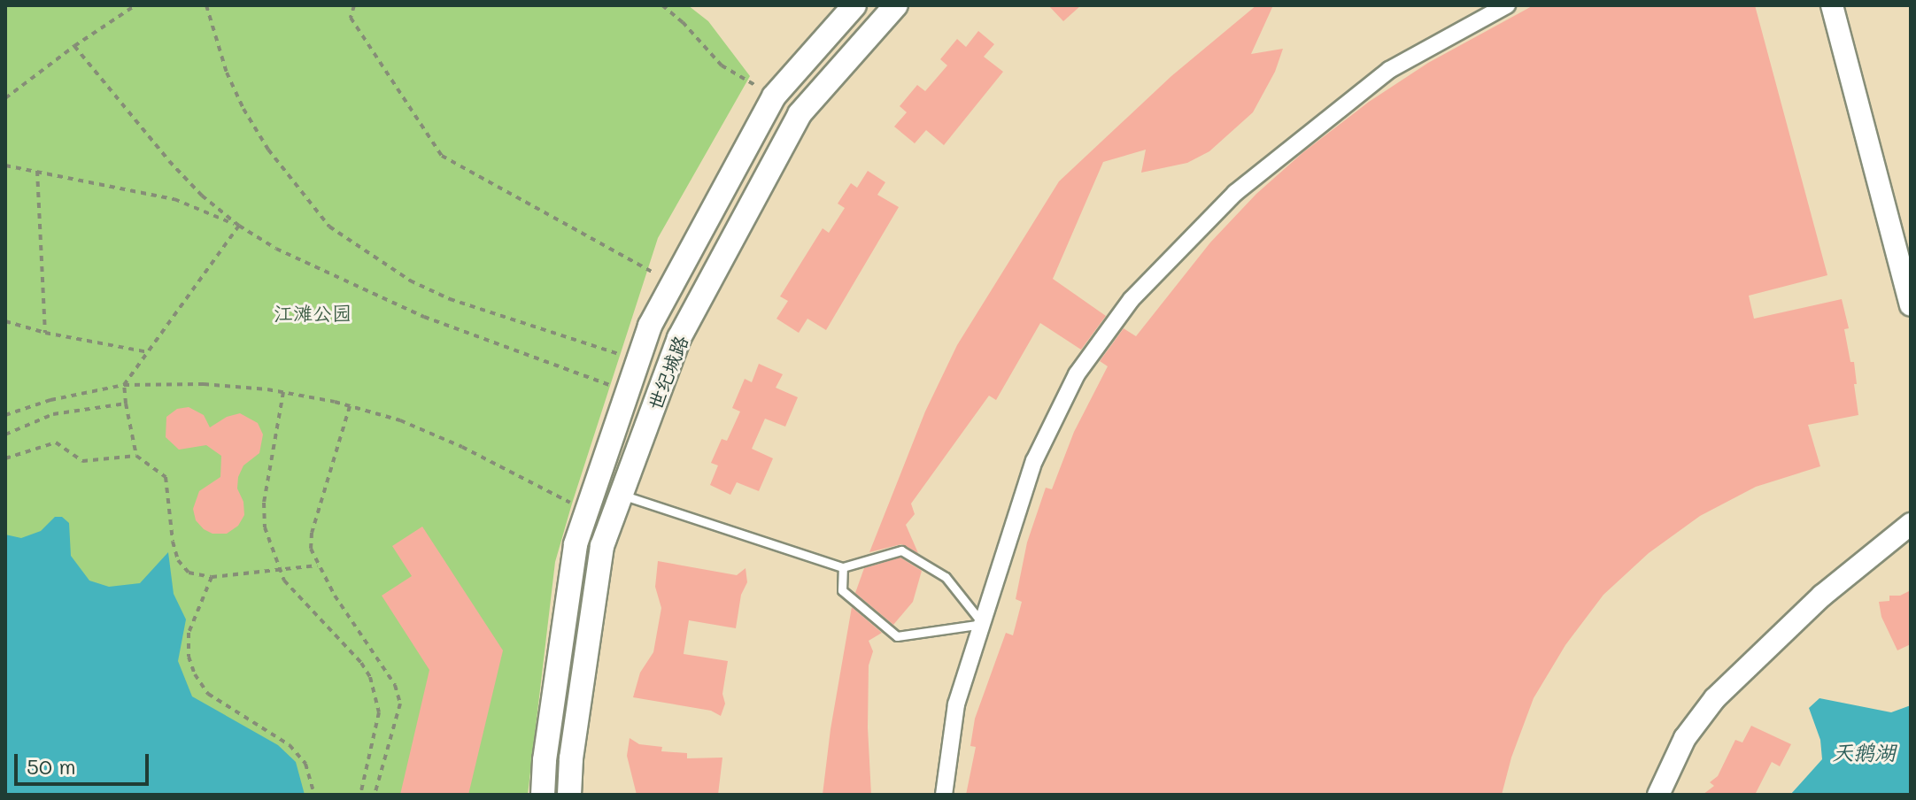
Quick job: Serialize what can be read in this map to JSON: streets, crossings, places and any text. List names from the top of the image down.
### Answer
{
  "streets": {
    "main road": ["世纪城路"]
  },
  "water": ["天鹅湖"],
  "parks": ["江滩公园"],
  "scale_bar": "50 m"
}
